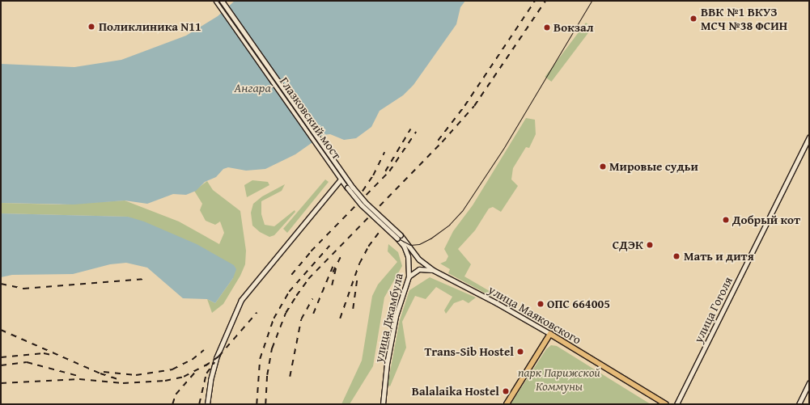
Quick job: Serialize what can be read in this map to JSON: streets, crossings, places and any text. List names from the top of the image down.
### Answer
{
  "streets": {
    "main road": [
      "Глазковский мост",
      "улица Гоголя",
      "улица Маяковского",
      "улица Джамбула"
    ]
  },
  "crossings": [
    ["Глазковский мост", "улица Маяковского"],
    ["Глазковский мост", "улица Джамбула"],
    ["улица Маяковского", "улица Джамбула"]
  ],
  "water": ["Ангара"],
  "parks": ["парк Парижской Коммуны"],
  "places": [
    "ВВК №1 ВКУЗ МСЧ №38 ФСИН",
    "Поликлиника N11",
    "Вокзал",
    "Мировые судьи",
    "Добрый кот",
    "СДЭК",
    "Мать и дитя",
    "ОПС 664005",
    "Trans-Sib Hostel",
    "Balalaika Hostel"
  ]
}
